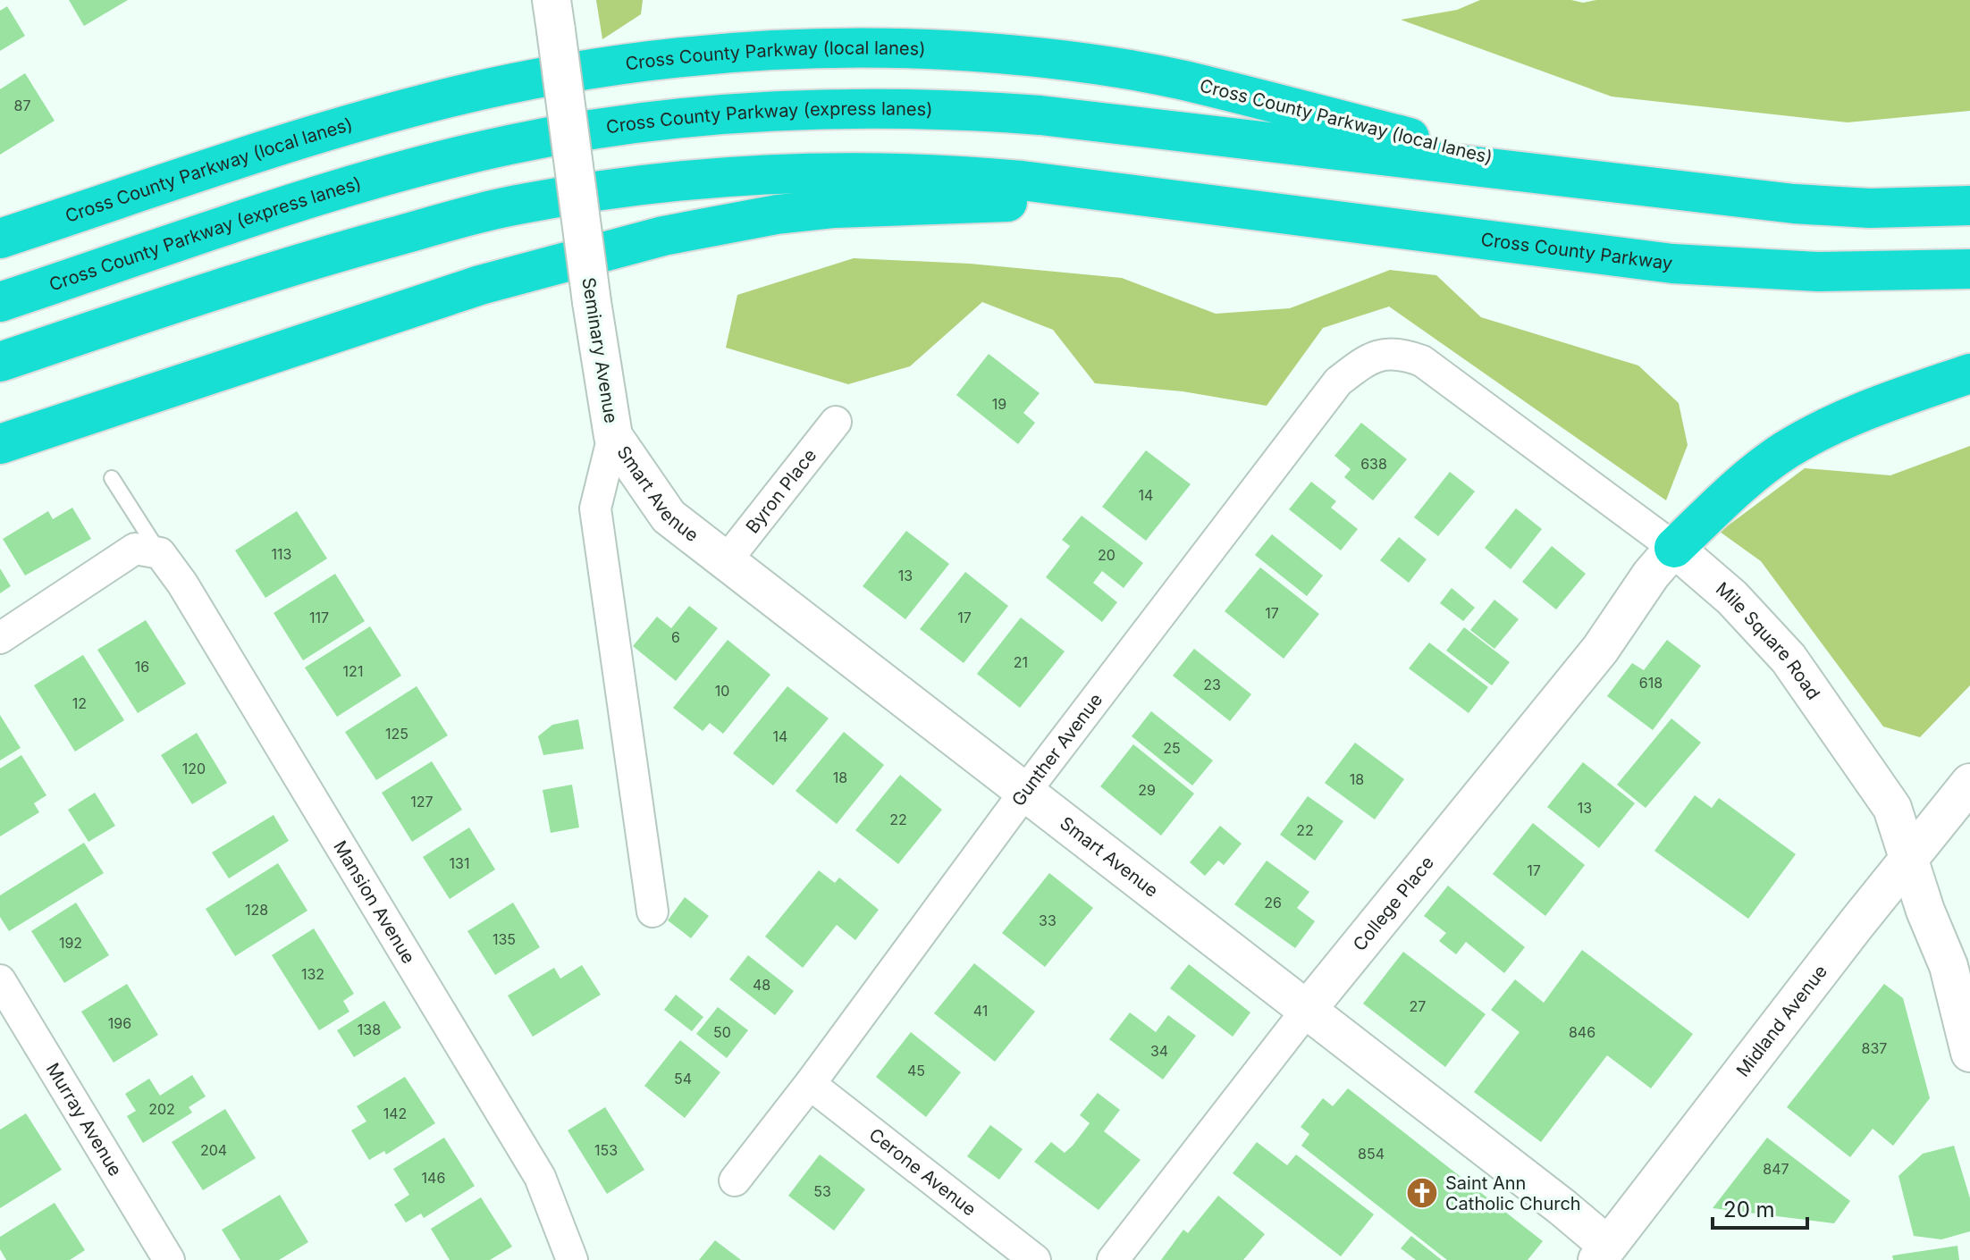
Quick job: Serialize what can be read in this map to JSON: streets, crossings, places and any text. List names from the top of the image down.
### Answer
{
  "streets": {
    "highway": ["Cross County Parkway (local lanes)", "Cross County Parkway (express lanes)", "Cross County Parkway"],
    "street": [
      "Seminary Avenue",
      "Byron Place",
      "Smart Avenue",
      "Mile Square Road",
      "Gunther Avenue",
      "Mansion Avenue",
      "College Place",
      "Midland Avenue",
      "Murray Avenue",
      "Cerone Avenue"
    ]
  },
  "crossings": [
    ["Cross County Parkway (local lanes)", "Cross County Parkway (express lanes)"],
    ["Seminary Avenue", "Smart Avenue"],
    ["Byron Place", "Smart Avenue"],
    ["Smart Avenue", "Gunther Avenue"],
    ["Smart Avenue", "College Place"],
    ["Smart Avenue", "Midland Avenue"],
    ["Mile Square Road", "Gunther Avenue"],
    ["Mile Square Road", "College Place"],
    ["Mile Square Road", "Midland Avenue"],
    ["Gunther Avenue", "Cerone Avenue"]
  ],
  "places": {
    "church": ["Saint Ann Catholic Church"]
  },
  "house_numbers": [
    "87",
    "19",
    "638",
    "14",
    "113",
    "20",
    "13",
    "17",
    "117",
    "17",
    "6",
    "21",
    "16",
    "121",
    "618",
    "23",
    "10",
    "12",
    "125",
    "14",
    "25",
    "120",
    "18",
    "18",
    "29",
    "127",
    "13",
    "22",
    "22",
    "131",
    "17",
    "26",
    "128",
    "33",
    "135",
    "192",
    "132",
    "48",
    "27",
    "41",
    "196",
    "138",
    "50",
    "846",
    "837",
    "34",
    "45",
    "54",
    "202",
    "142",
    "204",
    "153",
    "854",
    "847",
    "146",
    "53"
  ],
  "scale_bar": "20 m"
}
